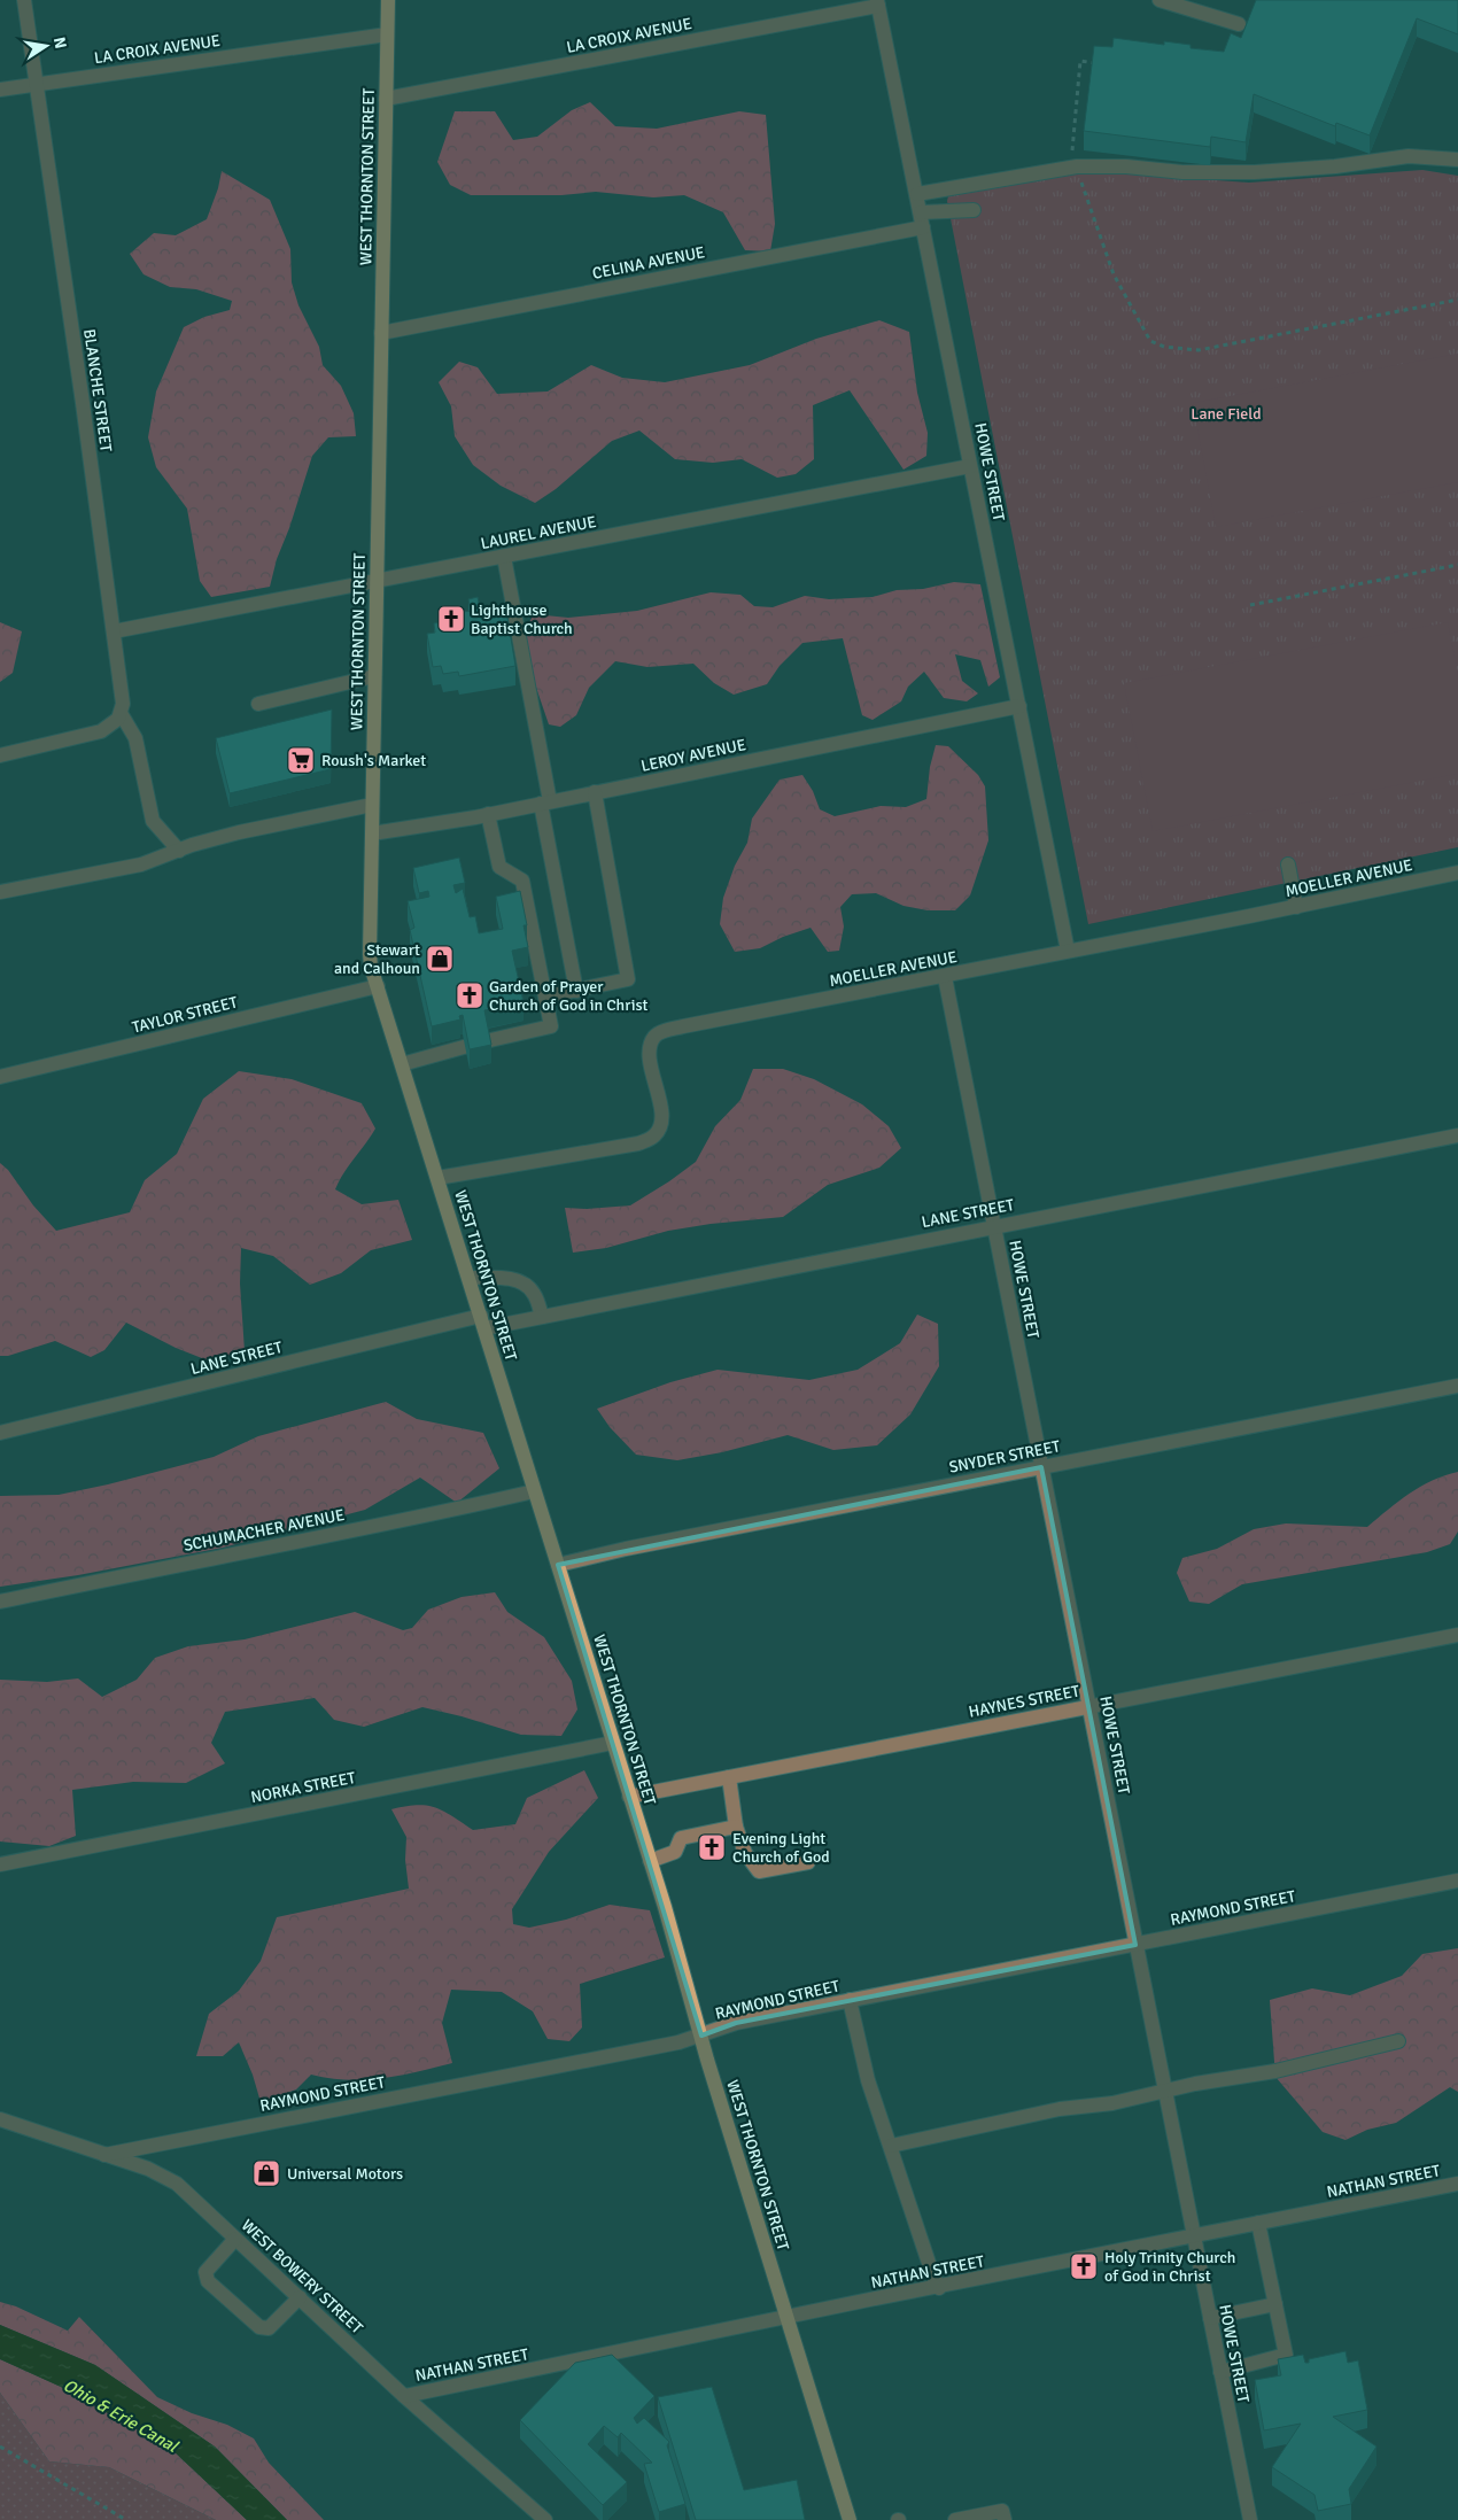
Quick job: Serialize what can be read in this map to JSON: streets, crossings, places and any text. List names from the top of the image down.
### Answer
{
  "streets": {
    "main road": ["WEST THORNTON STREET"],
    "street": [
      "LA CROIX AVENUE",
      "CELINA AVENUE",
      "BLANCHE STREET",
      "HOWE STREET",
      "LAUREL AVENUE",
      "LEROY AVENUE",
      "MOELLER AVENUE",
      "TAYLOR STREET",
      "LANE STREET",
      "SNYDER STREET",
      "SCHUMACHER AVENUE",
      "HAYNES STREET",
      "NORKA STREET",
      "RAYMOND STREET",
      "NATHAN STREET",
      "WEST BOWERY STREET"
    ]
  },
  "crossings": [
    ["LA CROIX AVENUE", "WEST THORNTON STREET"],
    ["LA CROIX AVENUE", "BLANCHE STREET"],
    ["LA CROIX AVENUE", "HOWE STREET"],
    ["WEST THORNTON STREET", "CELINA AVENUE"],
    ["WEST THORNTON STREET", "LAUREL AVENUE"],
    ["WEST THORNTON STREET", "LEROY AVENUE"],
    ["WEST THORNTON STREET", "MOELLER AVENUE"],
    ["WEST THORNTON STREET", "TAYLOR STREET"],
    ["WEST THORNTON STREET", "LANE STREET"],
    ["WEST THORNTON STREET", "SNYDER STREET"],
    ["WEST THORNTON STREET", "SCHUMACHER AVENUE"],
    ["WEST THORNTON STREET", "HAYNES STREET"],
    ["WEST THORNTON STREET", "NORKA STREET"],
    ["WEST THORNTON STREET", "RAYMOND STREET"],
    ["WEST THORNTON STREET", "NATHAN STREET"],
    ["CELINA AVENUE", "HOWE STREET"],
    ["BLANCHE STREET", "LAUREL AVENUE"],
    ["HOWE STREET", "LAUREL AVENUE"],
    ["HOWE STREET", "LEROY AVENUE"],
    ["HOWE STREET", "MOELLER AVENUE"],
    ["HOWE STREET", "LANE STREET"],
    ["HOWE STREET", "SNYDER STREET"],
    ["HOWE STREET", "HAYNES STREET"],
    ["HOWE STREET", "RAYMOND STREET"],
    ["HOWE STREET", "NATHAN STREET"],
    ["RAYMOND STREET", "WEST BOWERY STREET"],
    ["NATHAN STREET", "WEST BOWERY STREET"]
  ],
  "water": ["Ohio & Erie Canal"],
  "parks": ["Lane Field"],
  "places": {
    "church": [
      "Lighthouse Baptist Church",
      "Garden of Prayer Church of God in Christ",
      "Evening Light Church of God",
      "Holy Trinity Church of God in Christ"
    ],
    "supermarket": ["Roush's Market"],
    "shop": ["Stewart and Calhoun", "Universal Motors"]
  },
  "north": "right"
}
